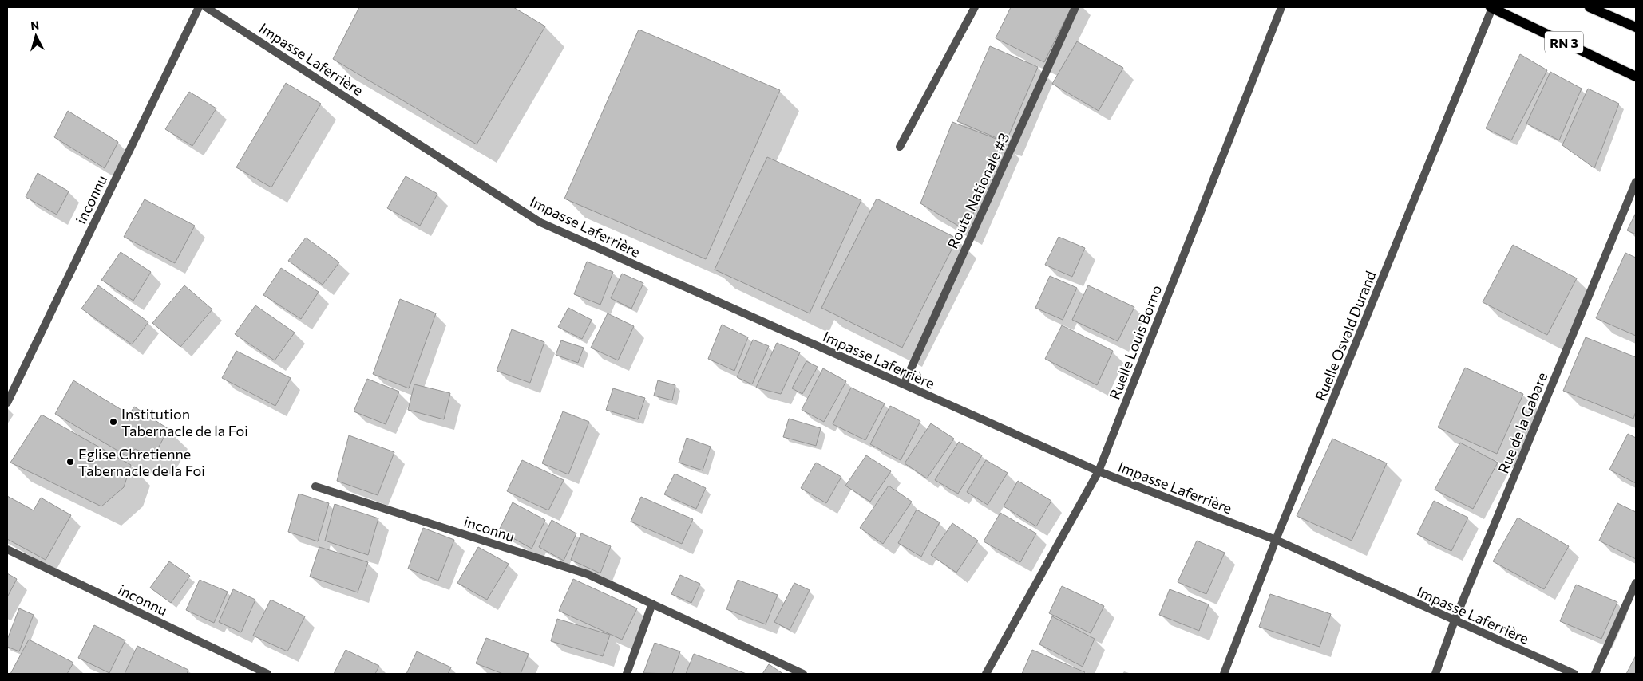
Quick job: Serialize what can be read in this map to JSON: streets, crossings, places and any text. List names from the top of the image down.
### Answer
{
  "streets": {
    "main road": ["RN 3"],
    "street": [
      "Impasse Laferrière",
      "Route Nationale #3",
      "inconnu",
      "Ruelle Osvald Durand",
      "Ruelle Louis Borno",
      "Rue de la Gabare"
    ]
  },
  "crossings": [
    ["RN 3", "Ruelle Osvald Durand"],
    ["Impasse Laferrière", "Route Nationale #3"],
    ["Impasse Laferrière", "Ruelle Osvald Durand"],
    ["Impasse Laferrière", "Ruelle Louis Borno"],
    ["Impasse Laferrière", "Rue de la Gabare"]
  ],
  "places": ["Institution Tabernacle de la Foi", "Eglise Chretienne Tabernacle de la Foi"],
  "north": "top"
}
